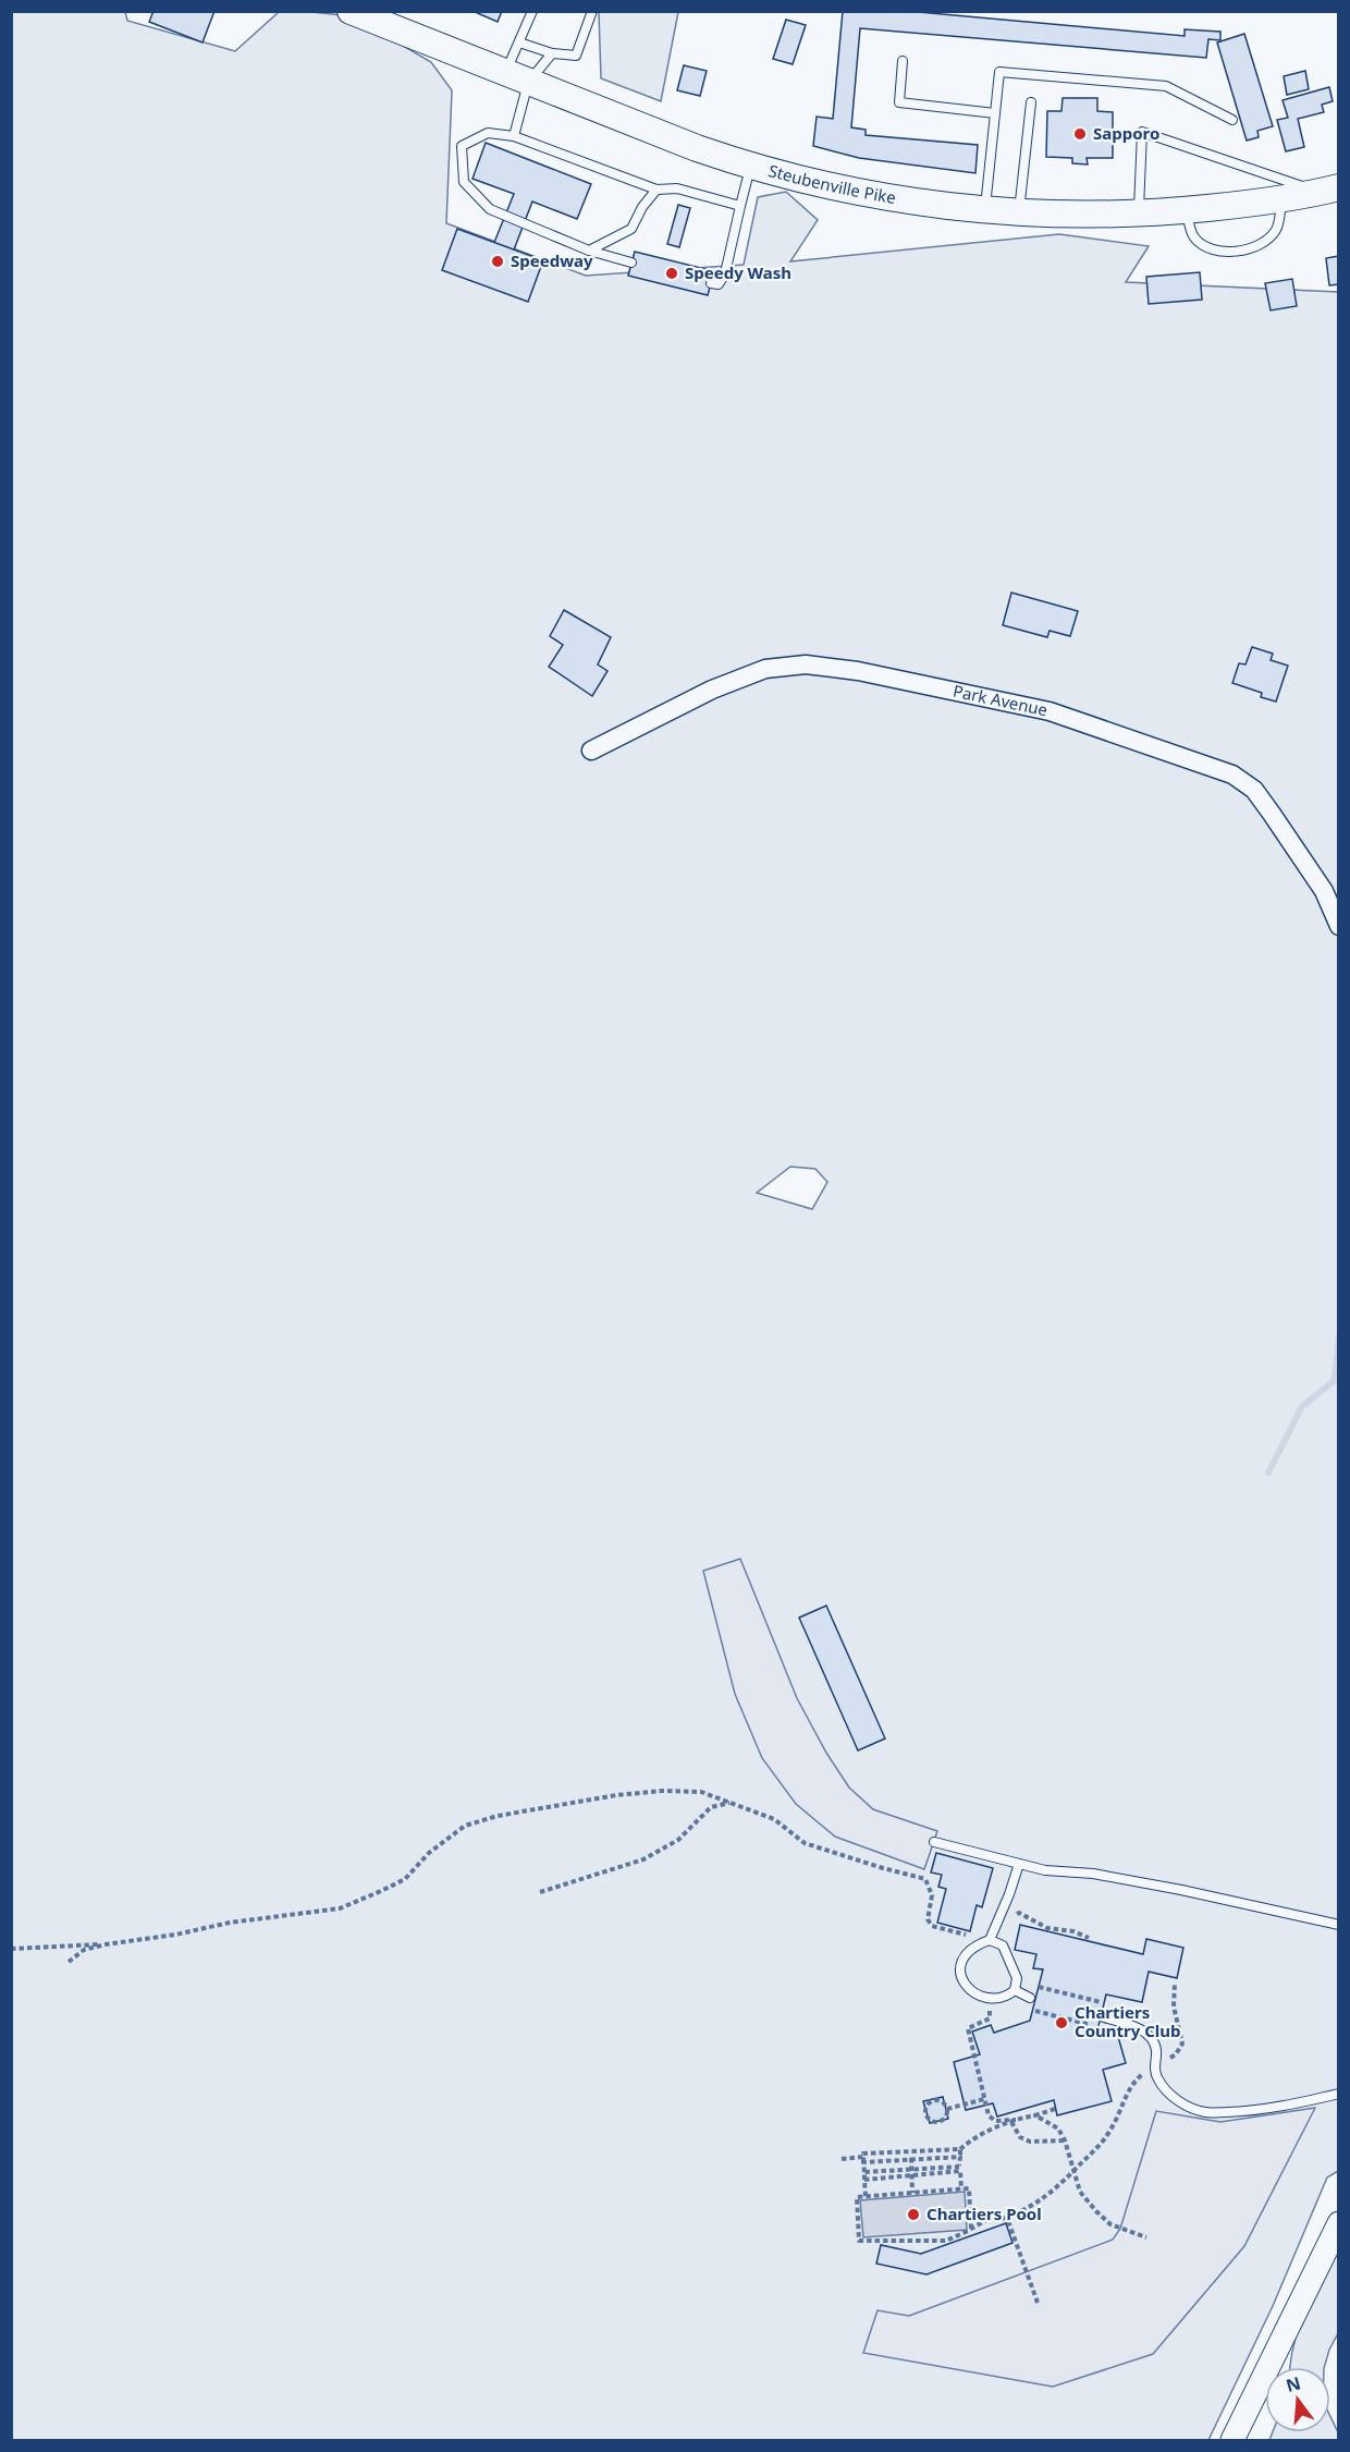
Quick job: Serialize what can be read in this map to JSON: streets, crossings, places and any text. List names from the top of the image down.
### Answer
{
  "streets": {
    "main road": ["Steubenville Pike"],
    "street": ["Park Avenue"]
  },
  "places": [
    "Sapporo",
    "Speedway",
    "Speedy Wash",
    "Chartiers Country Club",
    "Chartiers Pool"
  ],
  "north": "top"
}
